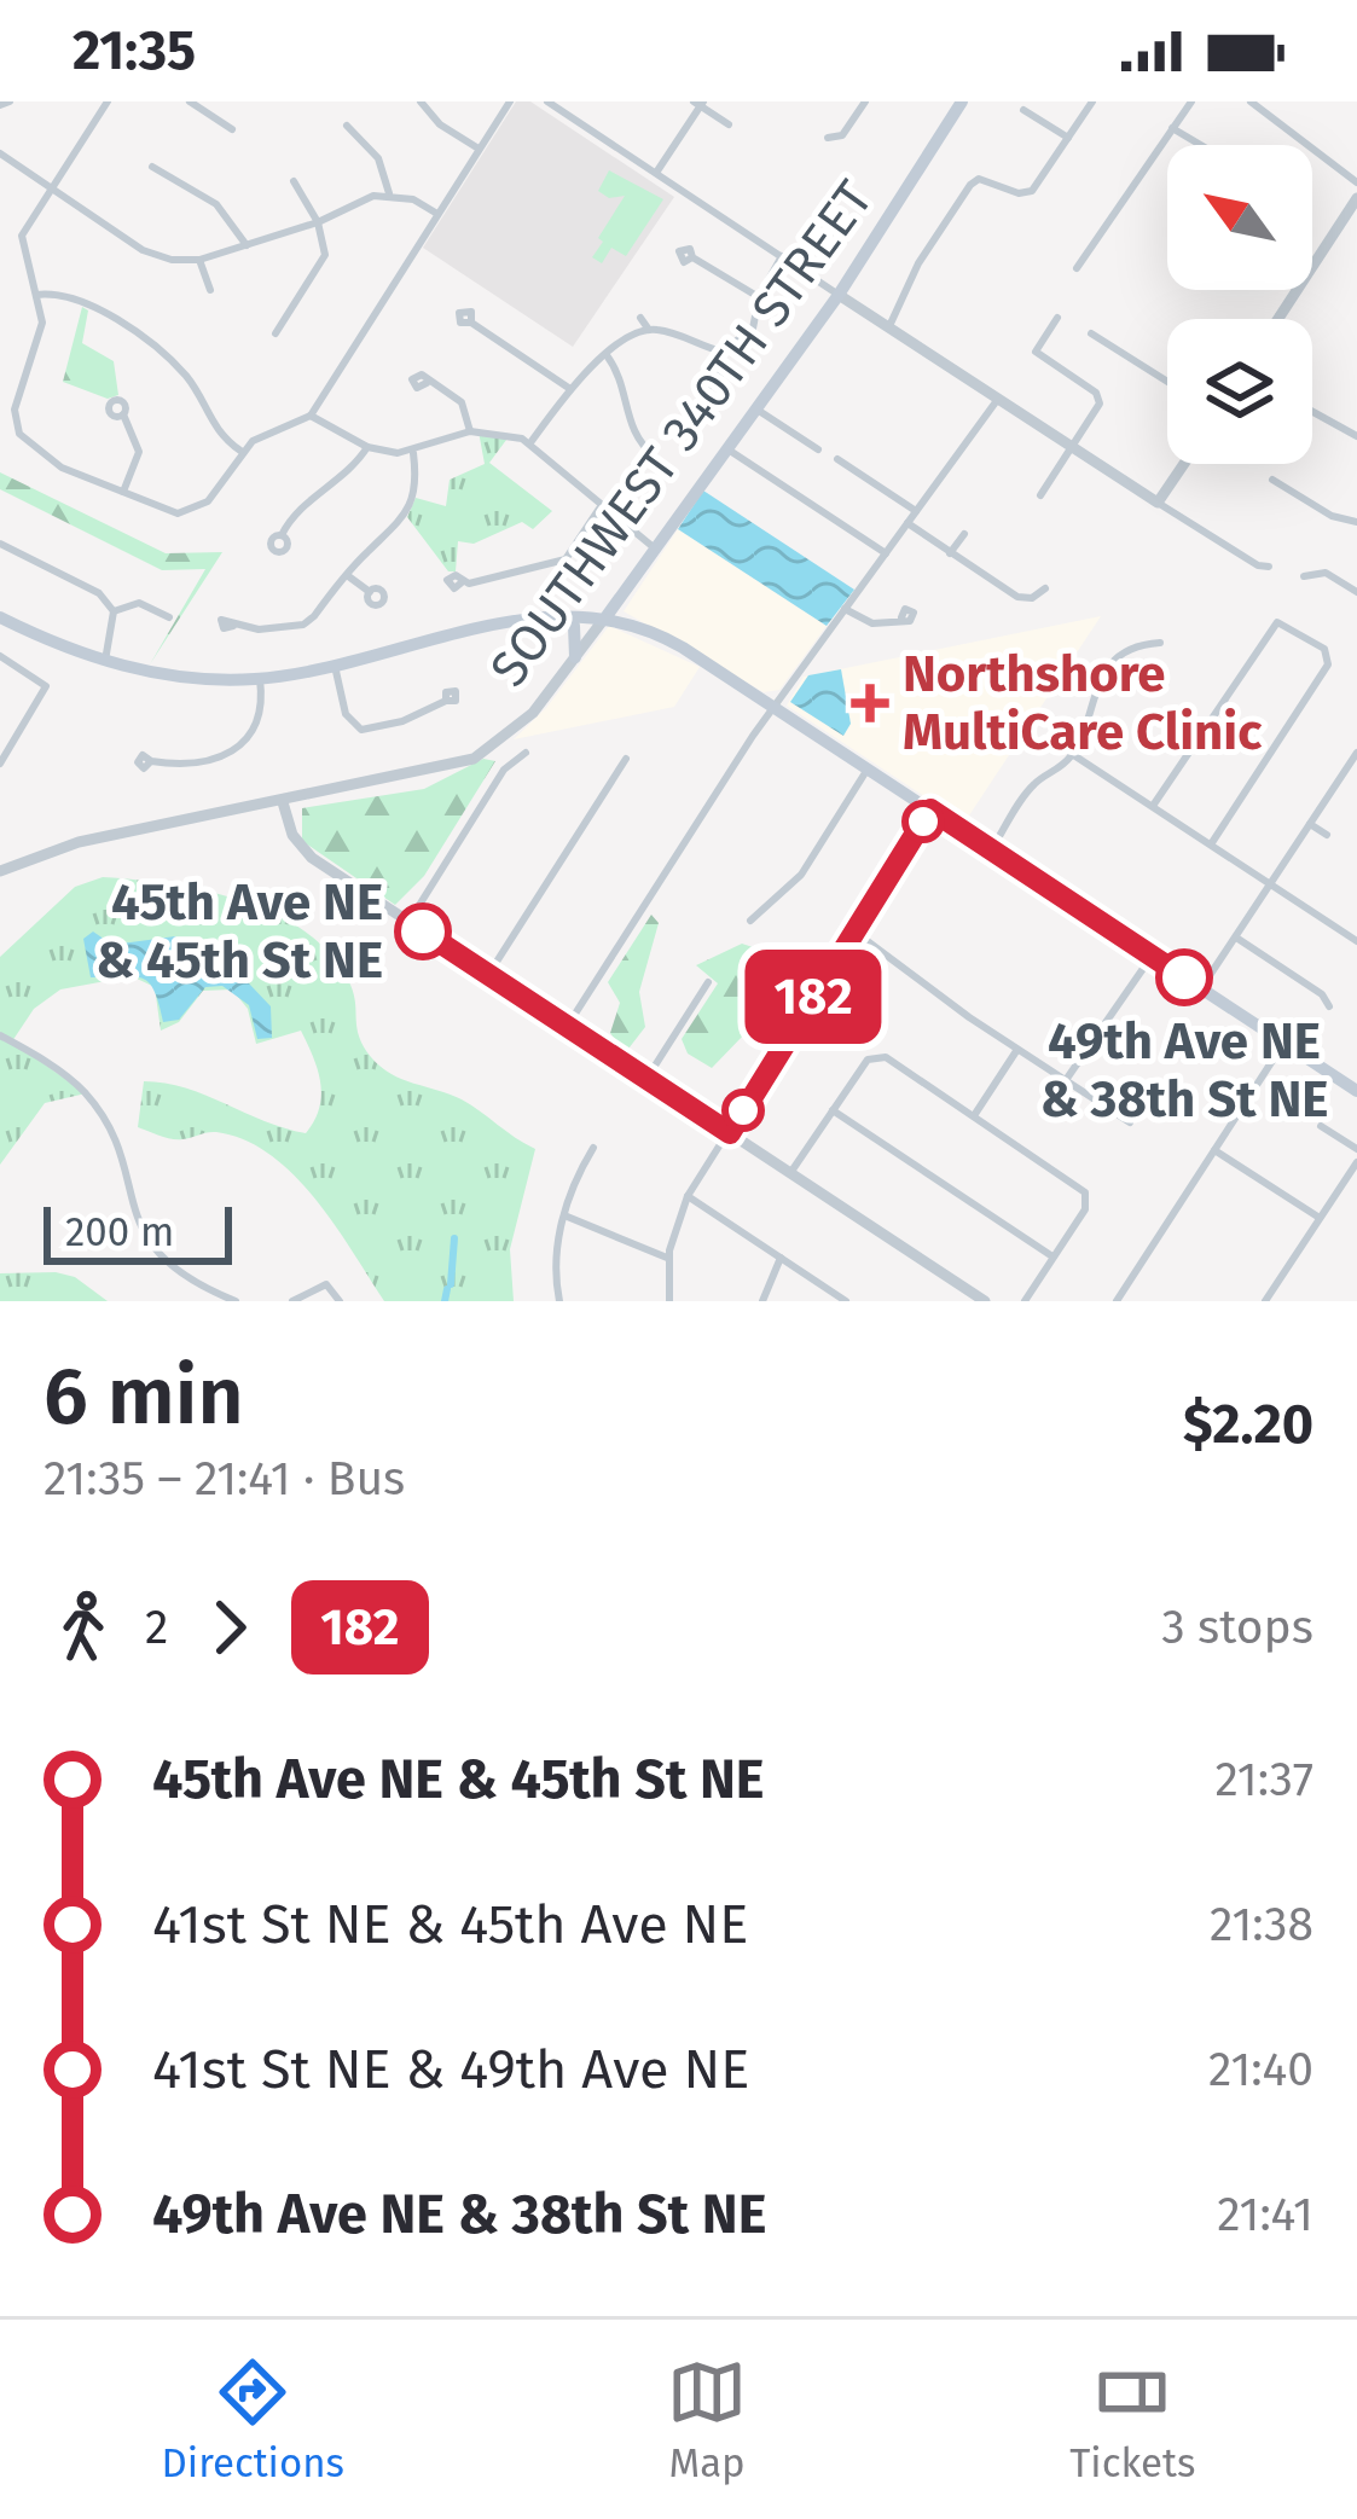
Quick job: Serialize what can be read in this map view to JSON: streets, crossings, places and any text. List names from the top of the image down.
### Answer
{
  "streets": {
    "main road": ["SOUTHWEST 340TH STREET"]
  },
  "places": {
    "health": ["Northshore MultiCare Clinic"],
    "other": ["45th Ave NE & 45th St NE", "49th Ave NE & 38th St NE"]
  },
  "lines": ["bus line 182"],
  "scale_bar": "200 m",
  "north": "top left",
  "page": {
    "status": "21:35",
    "on_map": "182",
    "scale": "200 m",
    "heading": ["6 min", "21:35 – 21:41 · Bus", "$2.20"],
    "legs": ["2", "182", "3 stops"],
    "list": [
      {
        "name": "45th Ave NE & 45th St NE",
        "value": "21:37"
      },
      {
        "name": "41st St NE & 45th Ave NE",
        "value": "21:38"
      },
      {
        "name": "41st St NE & 49th Ave NE",
        "value": "21:40"
      },
      {
        "name": "49th Ave NE & 38th St NE",
        "value": "21:41"
      }
    ],
    "tabs": ["Directions", "Map", "Tickets"]
  }
}
